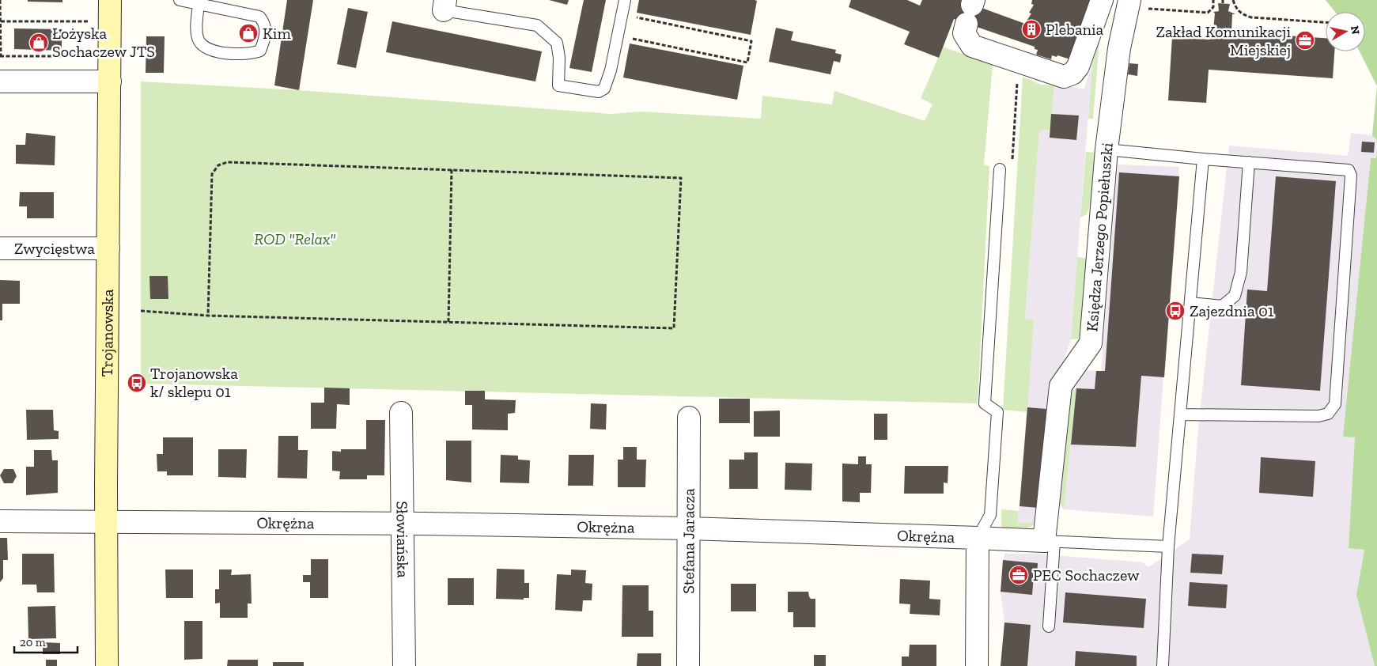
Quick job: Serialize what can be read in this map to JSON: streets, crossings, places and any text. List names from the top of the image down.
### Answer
{
  "streets": {
    "street": [
      "Księdza Jerzego Popiełuszki",
      "Zwycięstwa",
      "Trojanowska",
      "Okrężna",
      "Słowiańska",
      "Stefana Jaracza"
    ]
  },
  "crossings": [
    ["Zwycięstwa", "Trojanowska"],
    ["Trojanowska", "Okrężna"],
    ["Okrężna", "Słowiańska"],
    ["Okrężna", "Stefana Jaracza"]
  ],
  "parks": ["ROD \"Relax\""],
  "places": {
    "building": ["Plebania"],
    "shop": ["Kim", "Łożyska Sochaczew JTS"],
    "office": ["Zakład Komunikacji Miejskiej", "PEC Sochaczew"],
    "bus stop": ["Zajezdnia 01", "Trojanowska k/ sklepu 01"]
  },
  "scale_bar": "20 m",
  "north": "right"
}
